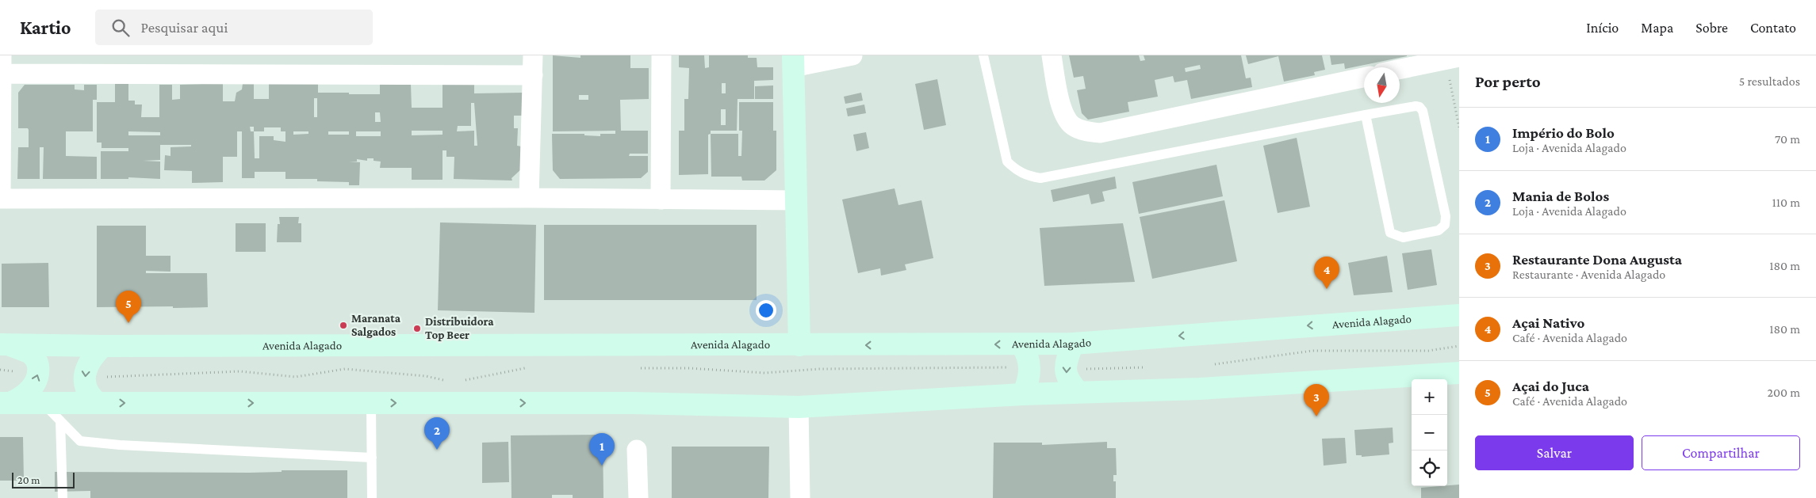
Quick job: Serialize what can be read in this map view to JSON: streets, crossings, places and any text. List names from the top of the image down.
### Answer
{
  "streets": {
    "main road": ["Avenida Alagado"]
  },
  "places": ["Maranata Salgados", "Distribuidora Top Beer"],
  "scale_bar": "20 m",
  "north": "bottom",
  "page": {
    "header": "Kartio",
    "search": "Pesquisar aqui",
    "nav": [
      "Início",
      "Mapa",
      "Sobre",
      "Contato"
    ],
    "heading": ["Por perto", "5 resultados"],
    "list": [
      {
        "mark": "1",
        "name": "Império do Bolo",
        "note": "Loja · Avenida Alagado",
        "value": "70 m"
      },
      {
        "mark": "2",
        "name": "Mania de Bolos",
        "note": "Loja · Avenida Alagado",
        "value": "110 m"
      },
      {
        "mark": "3",
        "name": "Restaurante Dona Augusta",
        "note": "Restaurante · Avenida Alagado",
        "value": "180 m"
      },
      {
        "mark": "4",
        "name": "Açai Nativo",
        "note": "Café · Avenida Alagado",
        "value": "180 m"
      },
      {
        "mark": "5",
        "name": "Açai do Juca",
        "note": "Café · Avenida Alagado",
        "value": "200 m"
      }
    ],
    "pins": [
      "4",
      "5",
      "3",
      "2",
      "1"
    ],
    "map_buttons": ["+", "−"],
    "buttons": ["Salvar", "Compartilhar"],
    "scale": "20 m"
  }
}
